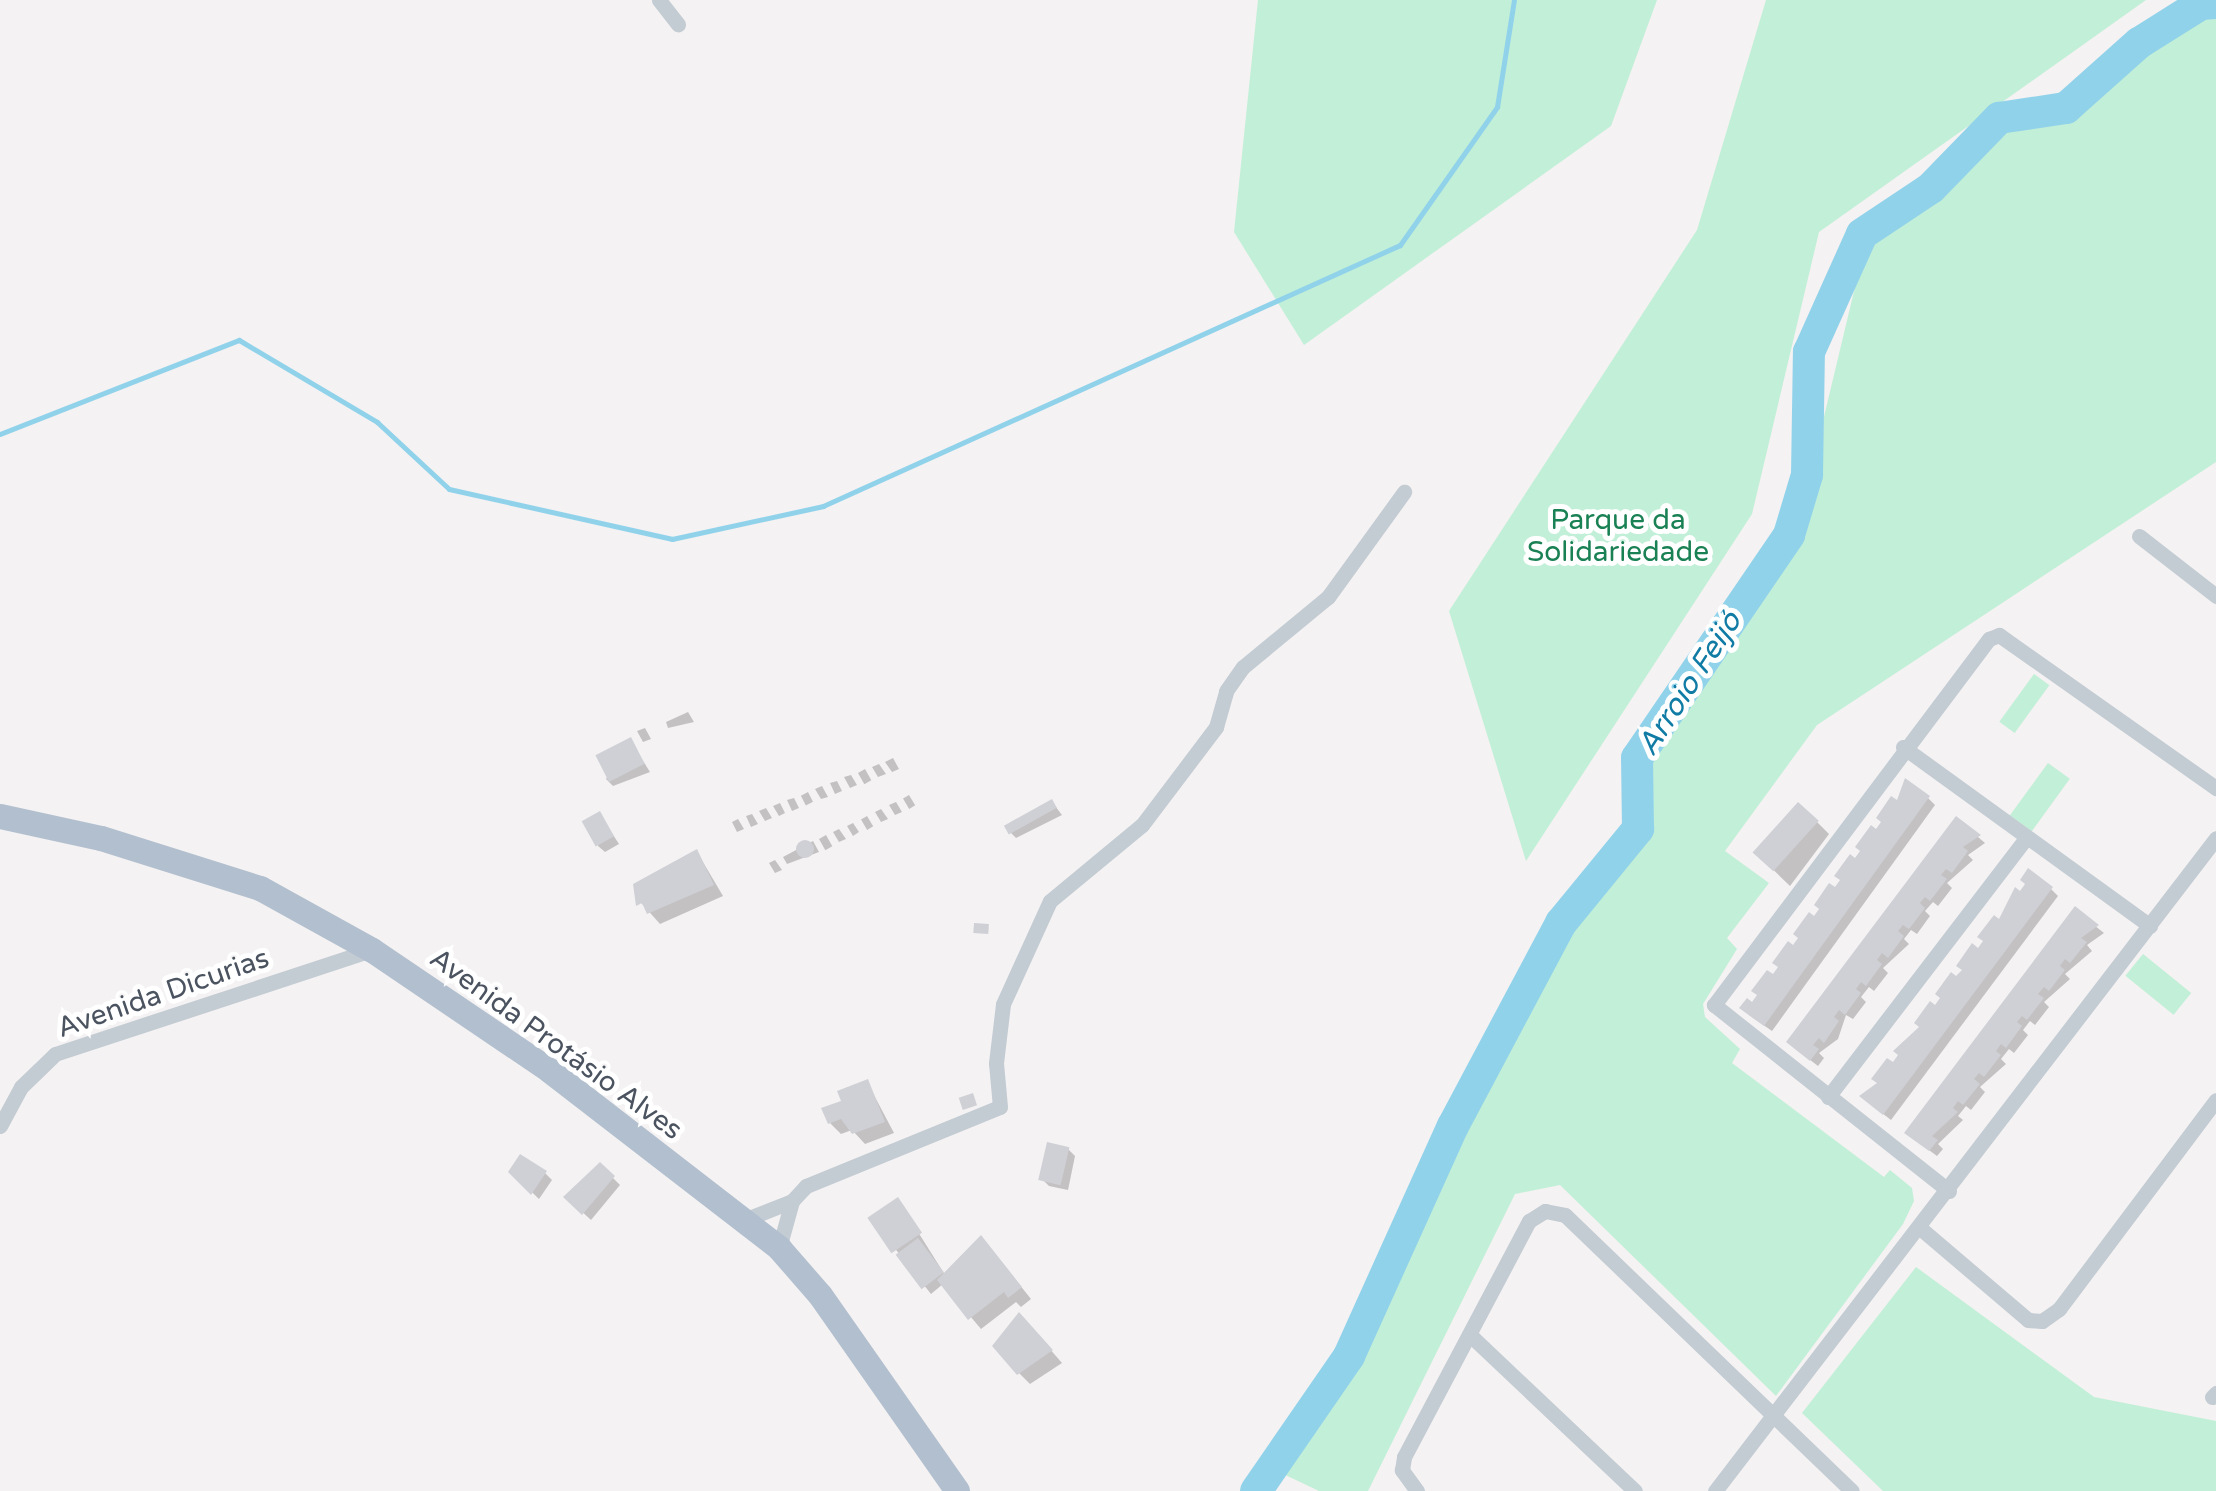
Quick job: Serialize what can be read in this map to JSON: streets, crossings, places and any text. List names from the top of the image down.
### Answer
{
  "streets": {
    "main road": ["Avenida Protásio Alves"],
    "street": ["Avenida Dicurias"]
  },
  "crossings": [
    ["Avenida Dicurias", "Avenida Protásio Alves"]
  ],
  "water": ["Arroio Feijó"],
  "parks": ["Parque da Solidariedade"]
}
